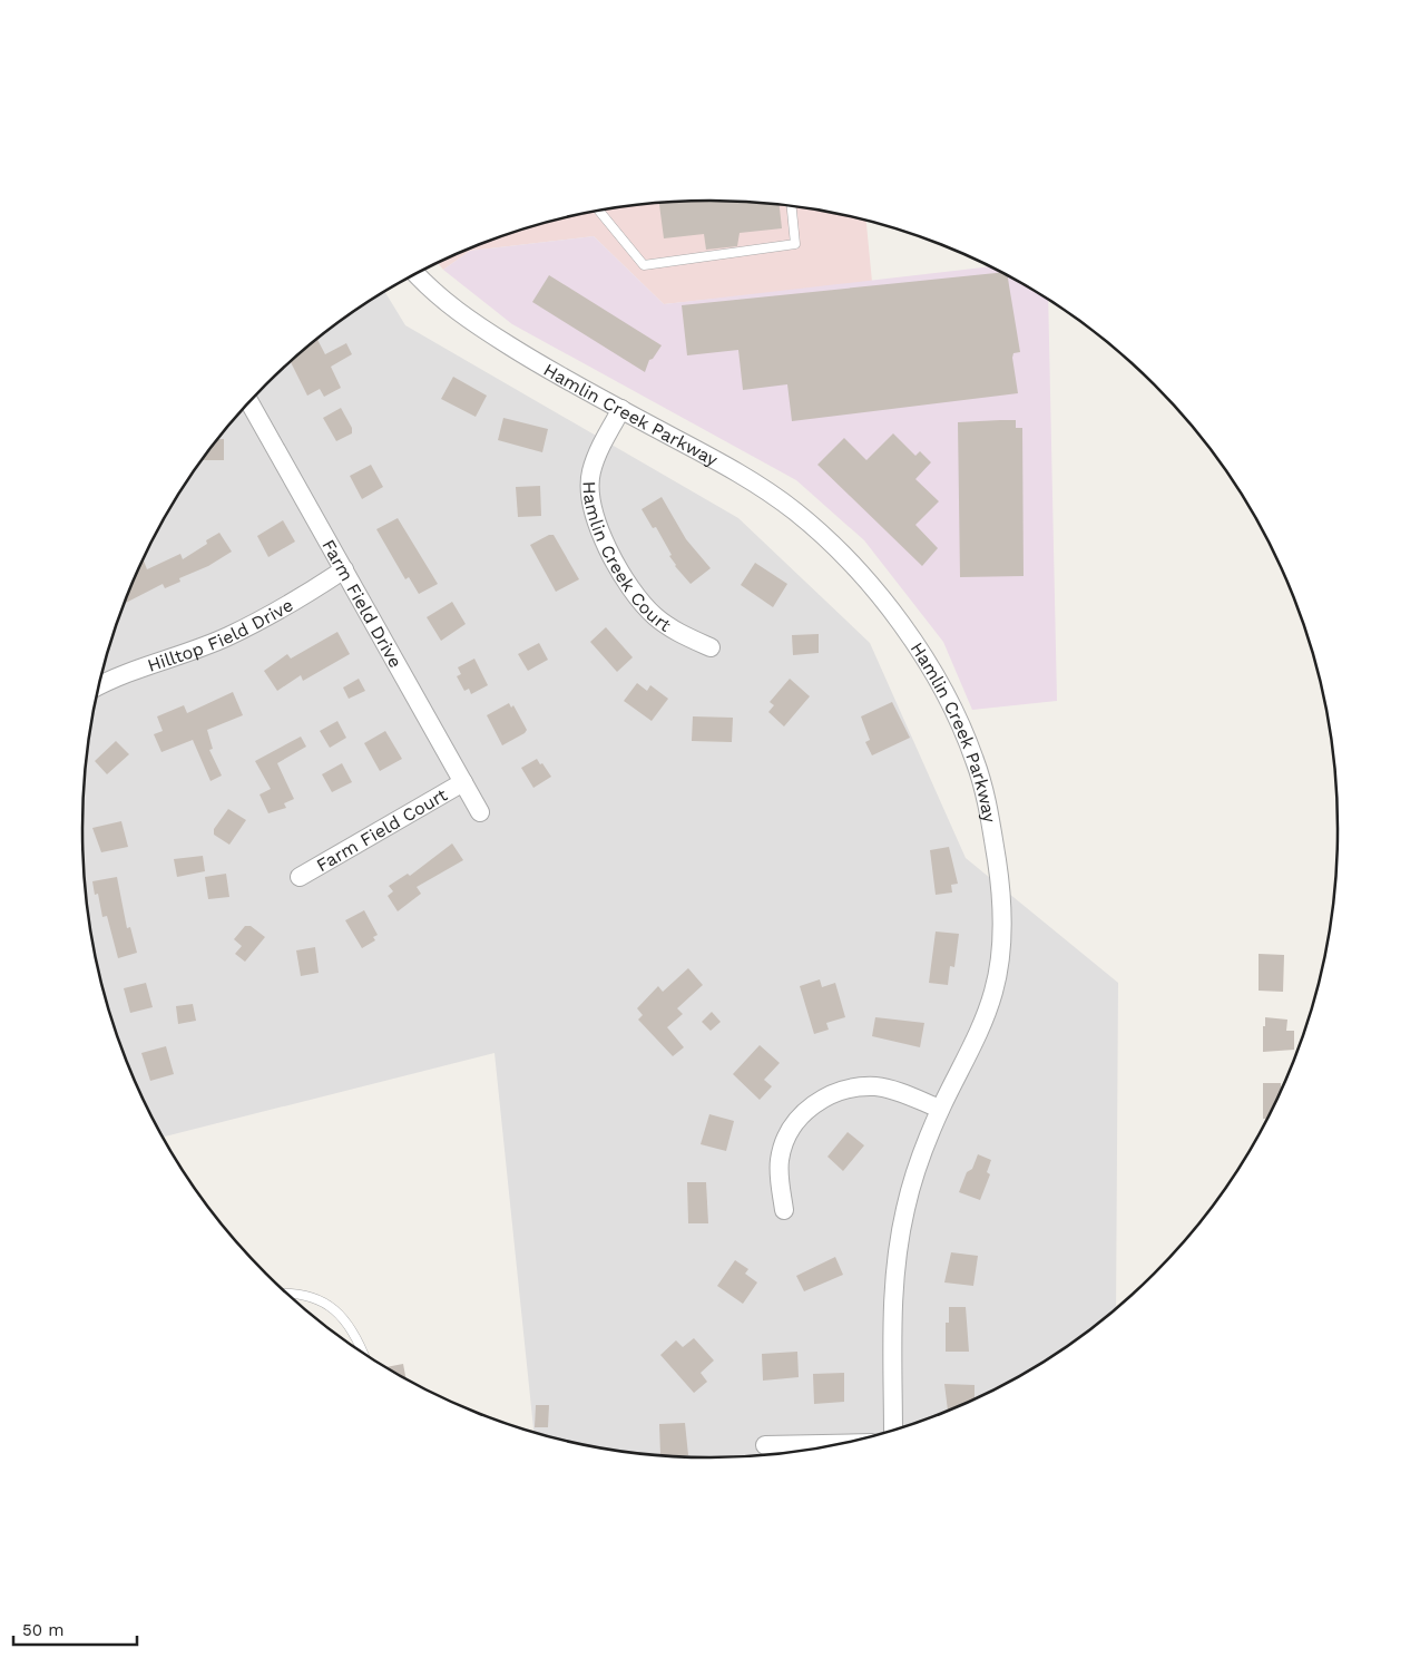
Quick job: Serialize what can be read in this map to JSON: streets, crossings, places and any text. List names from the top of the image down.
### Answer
{
  "streets": {
    "street": [
      "Hamlin Creek Parkway",
      "Hamlin Creek Court",
      "Farm Field Drive",
      "Hilltop Field Drive",
      "Farm Field Court"
    ]
  },
  "crossings": [
    ["Hamlin Creek Parkway", "Hamlin Creek Court"],
    ["Farm Field Drive", "Hilltop Field Drive"],
    ["Farm Field Drive", "Farm Field Court"]
  ],
  "scale_bar": "50 m"
}
